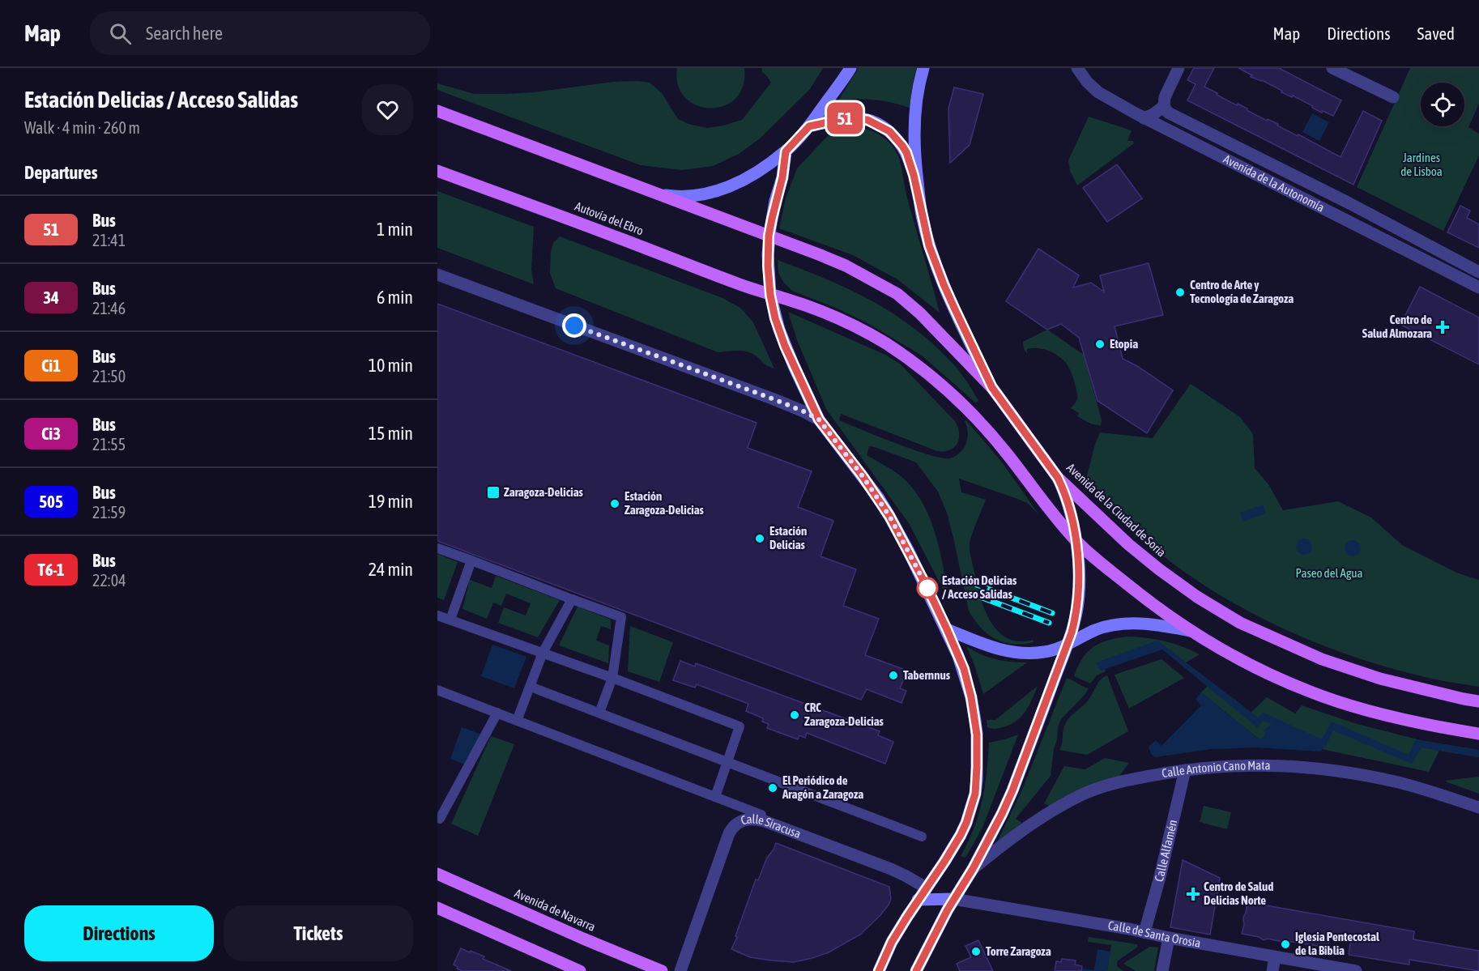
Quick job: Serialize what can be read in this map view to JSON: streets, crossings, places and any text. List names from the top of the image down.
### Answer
{
  "streets": {
    "main road": ["Autovía del Ebro", "Avenida de la Ciudad de Soria", "Avenida de Navarra"],
    "street": [
      "Avenida de la Autonomía",
      "Calle Antonio Cano Mata",
      "Calle Siracusa",
      "Calle Alfamén",
      "Calle de Santa Orosia"
    ]
  },
  "crossings": [
    ["Calle Antonio Cano Mata", "Calle Alfamén"],
    ["Calle Alfamén", "Calle de Santa Orosia"]
  ],
  "parks": ["Jardines de Lisboa", "Paseo del Agua"],
  "places": {
    "other": [
      "Centro de Arte y Tecnología de Zaragoza",
      "Etopia",
      "Estación Zaragoza-Delicias",
      "Estación Delicias",
      "Estación Delicias / Acceso Salidas",
      "Tabernnus",
      "CRC Zaragoza-Delicias",
      "El Periódico de Aragón a Zaragoza",
      "Iglesia Pentecostal de la Biblia",
      "Torre Zaragoza"
    ],
    "health": ["Centro de Salud Almozara", "Centro de Salud Delicias Norte"],
    "transit": ["Zaragoza-Delicias"]
  },
  "lines": ["bus line 51"],
  "page": {
    "header": "Map",
    "search": "Search here",
    "nav": ["Map", "Directions", "Saved"],
    "heading": [
      ["Estación Delicias / Acceso Salidas", "Walk · 4 min · 260 m"],
      "Departures"
    ],
    "on_map": "51",
    "list": [
      {
        "mark": "51",
        "name": "Bus",
        "note": "21:41",
        "value": "1 min"
      },
      {
        "mark": "34",
        "name": "Bus",
        "note": "21:46",
        "value": "6 min"
      },
      {
        "mark": "Ci1",
        "name": "Bus",
        "note": "21:50",
        "value": "10 min"
      },
      {
        "mark": "Ci3",
        "name": "Bus",
        "note": "21:55",
        "value": "15 min"
      },
      {
        "mark": "505",
        "name": "Bus",
        "note": "21:59",
        "value": "19 min"
      },
      {
        "mark": "T6-1",
        "name": "Bus",
        "note": "22:04",
        "value": "24 min"
      }
    ],
    "buttons": ["Directions", "Tickets"]
  }
}
